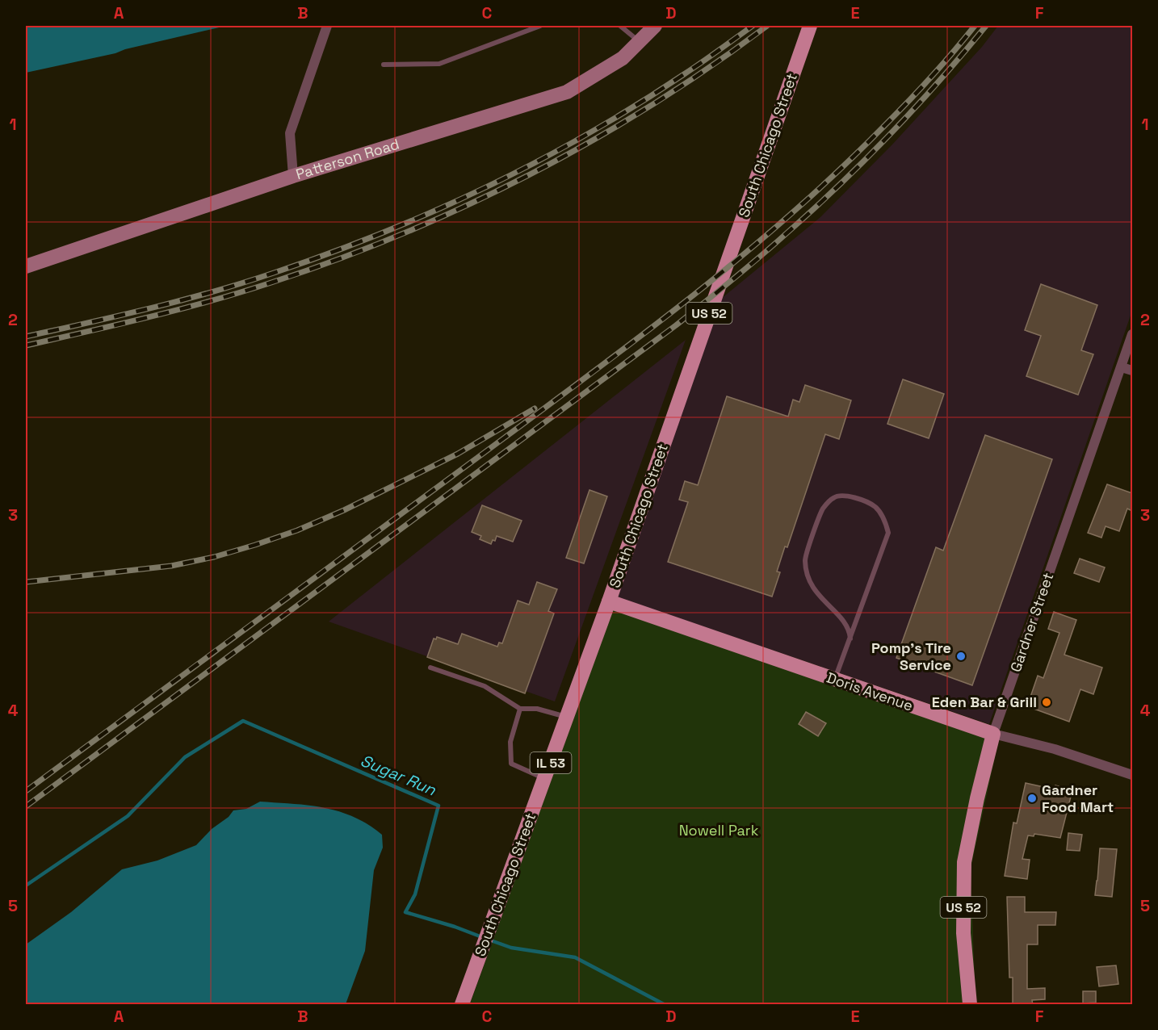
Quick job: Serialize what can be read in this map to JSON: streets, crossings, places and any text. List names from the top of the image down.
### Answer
{
  "streets": {
    "main road": [
      "South Chicago Street",
      "US 52",
      "Gardner Street",
      "Doris Avenue",
      "IL 53"
    ],
    "street": ["Patterson Road"]
  },
  "crossings": [
    ["South Chicago Street", "Doris Avenue"],
    ["Gardner Street", "Doris Avenue"]
  ],
  "water": ["Sugar Run"],
  "parks": ["Nowell Park"],
  "places": ["Pomp's Tire Service", "Eden Bar & Grill", "Gardner Food Mart"],
  "grid": {
    "columns": [
      "A",
      "B",
      "C",
      "D",
      "E",
      "F"
    ],
    "rows": [
      "1",
      "2",
      "3",
      "4",
      "5"
    ]
  }
}
